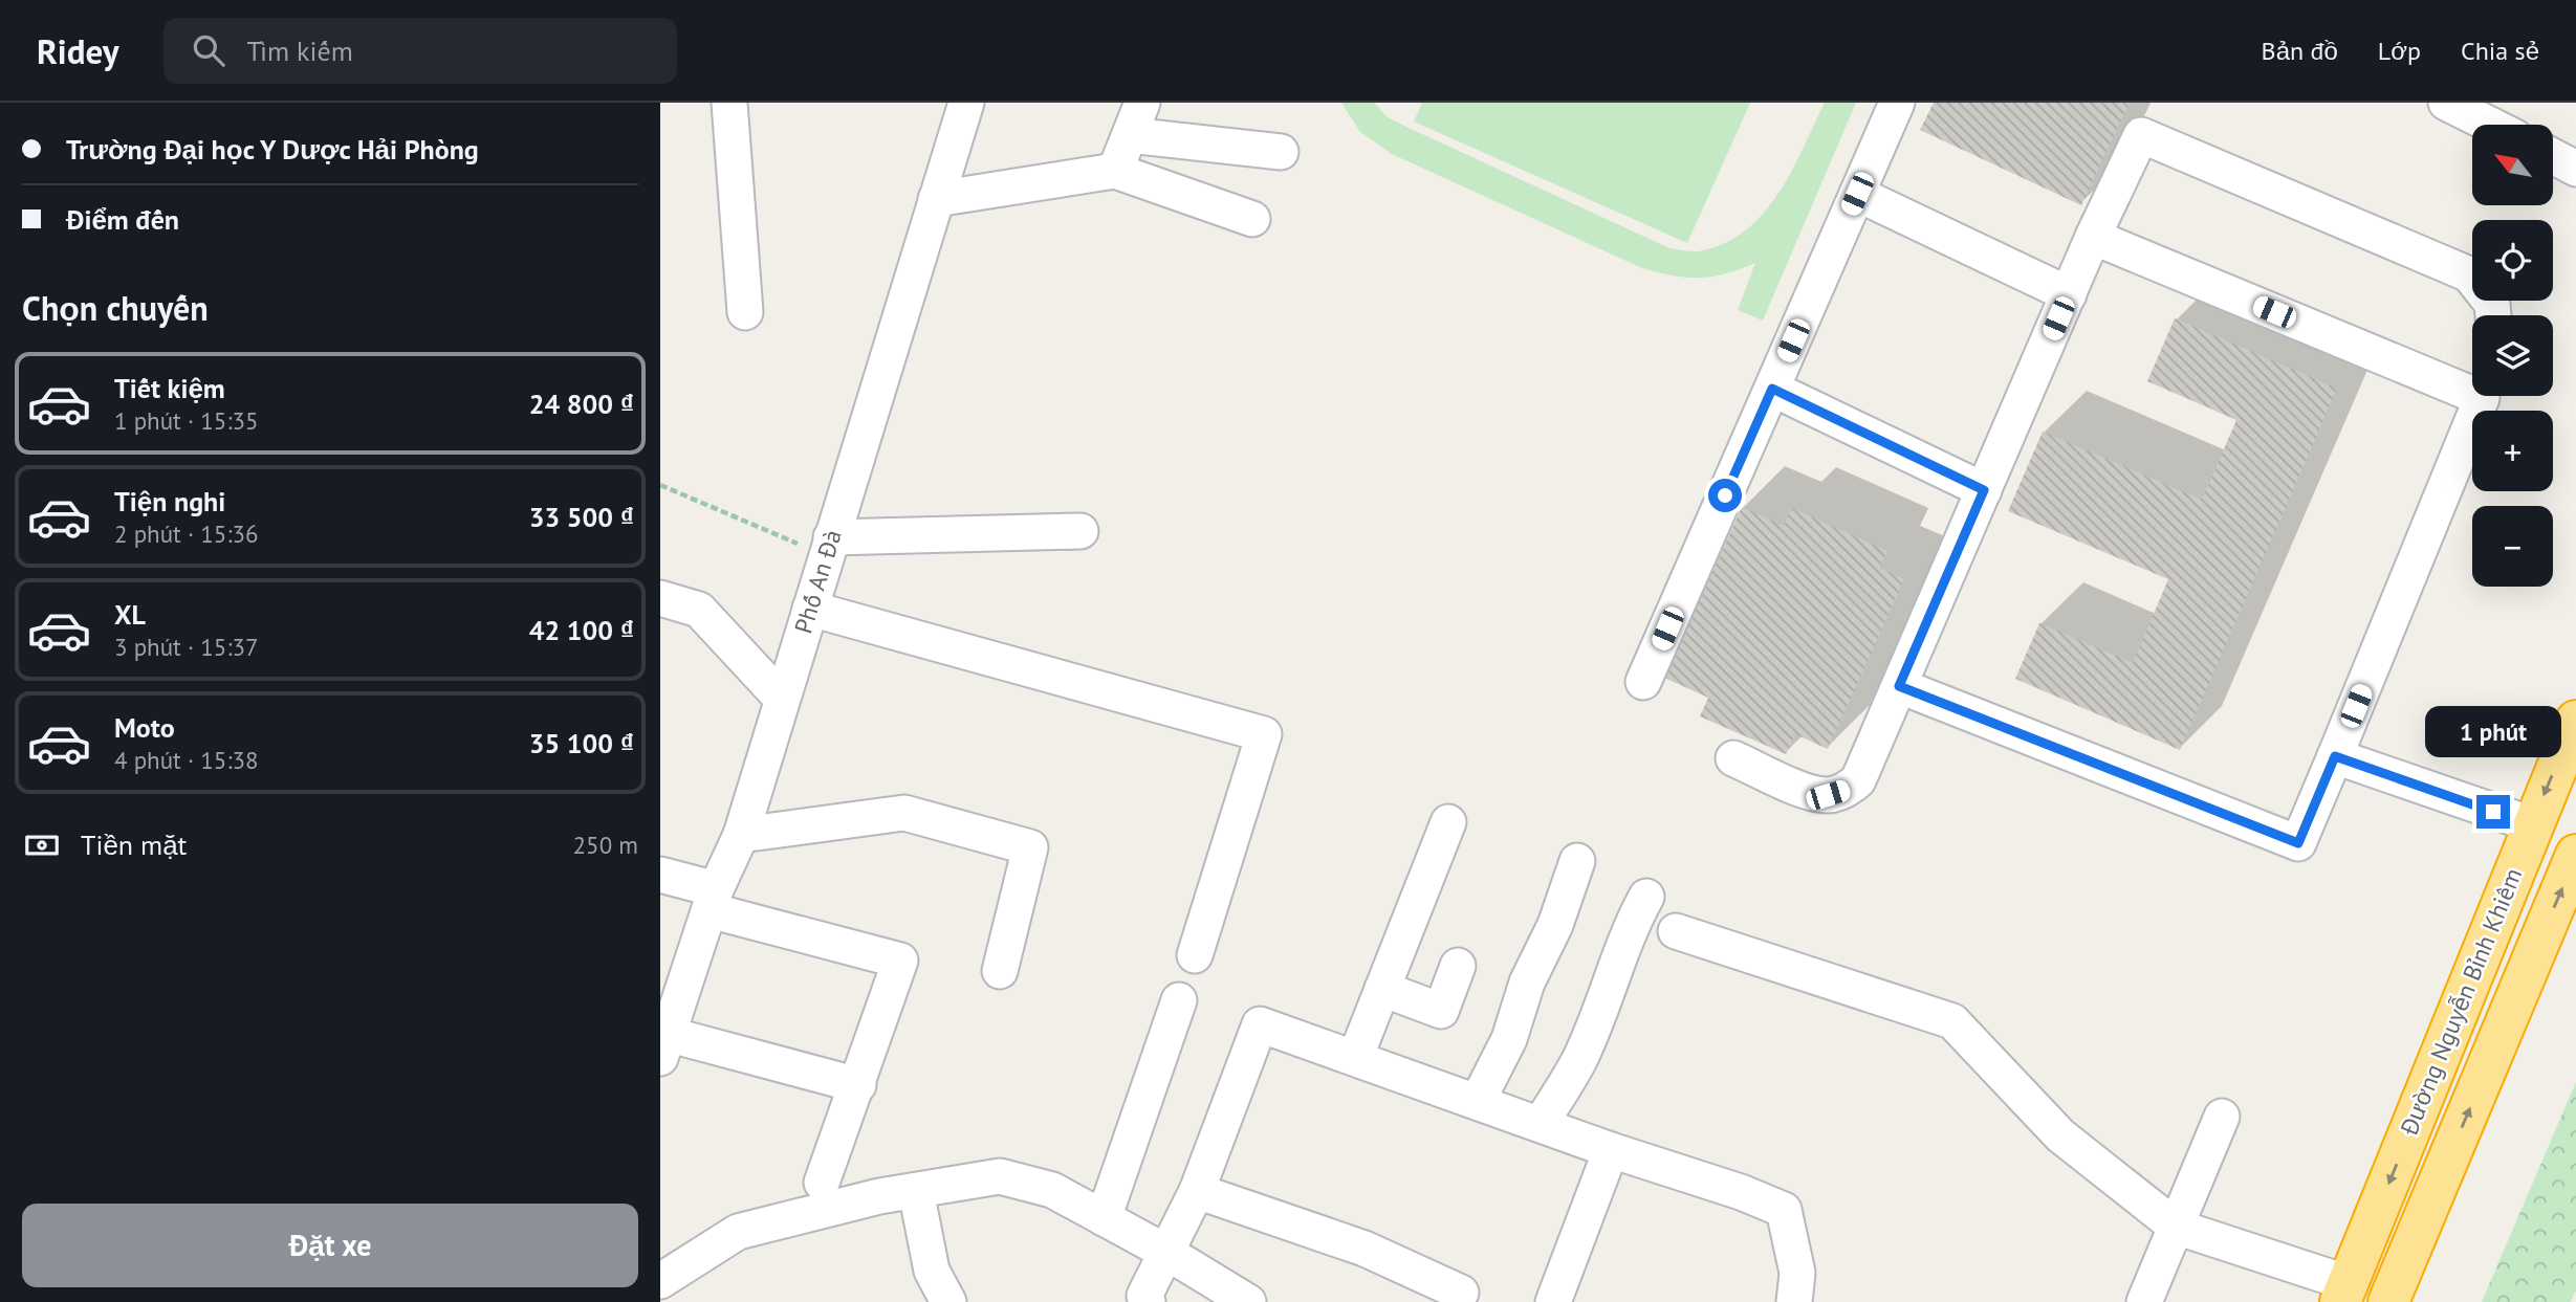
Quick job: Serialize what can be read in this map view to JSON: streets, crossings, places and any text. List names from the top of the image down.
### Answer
{
  "streets": {
    "highway": ["Đường Nguyễn Bỉnh Khiêm"],
    "street": ["Phố An Đà"]
  },
  "north": "top left",
  "page": {
    "header": "Ridey",
    "search": "Tìm kiếm",
    "nav": ["Bản đồ", "Lớp", "Chia sẻ"],
    "banner": ["Trường Đại học Y Dược Hải Phòng", "Điểm đến"],
    "map_buttons": ["+", "−"],
    "heading": "Chọn chuyến",
    "list": [
      {
        "name": "Tiết kiệm",
        "note": "1 phút · 15:35",
        "value": "24 800 ₫"
      },
      {
        "name": "Tiện nghi",
        "note": "2 phút · 15:36",
        "value": "33 500 ₫"
      },
      {
        "name": "XL",
        "note": "3 phút · 15:37",
        "value": "42 100 ₫"
      },
      {
        "name": "Moto",
        "note": "4 phút · 15:38",
        "value": "35 100 ₫"
      }
    ],
    "bubble": "1 phút",
    "pay": ["Tiền mặt", "250 m"],
    "buttons": "Đặt xe"
  }
}
